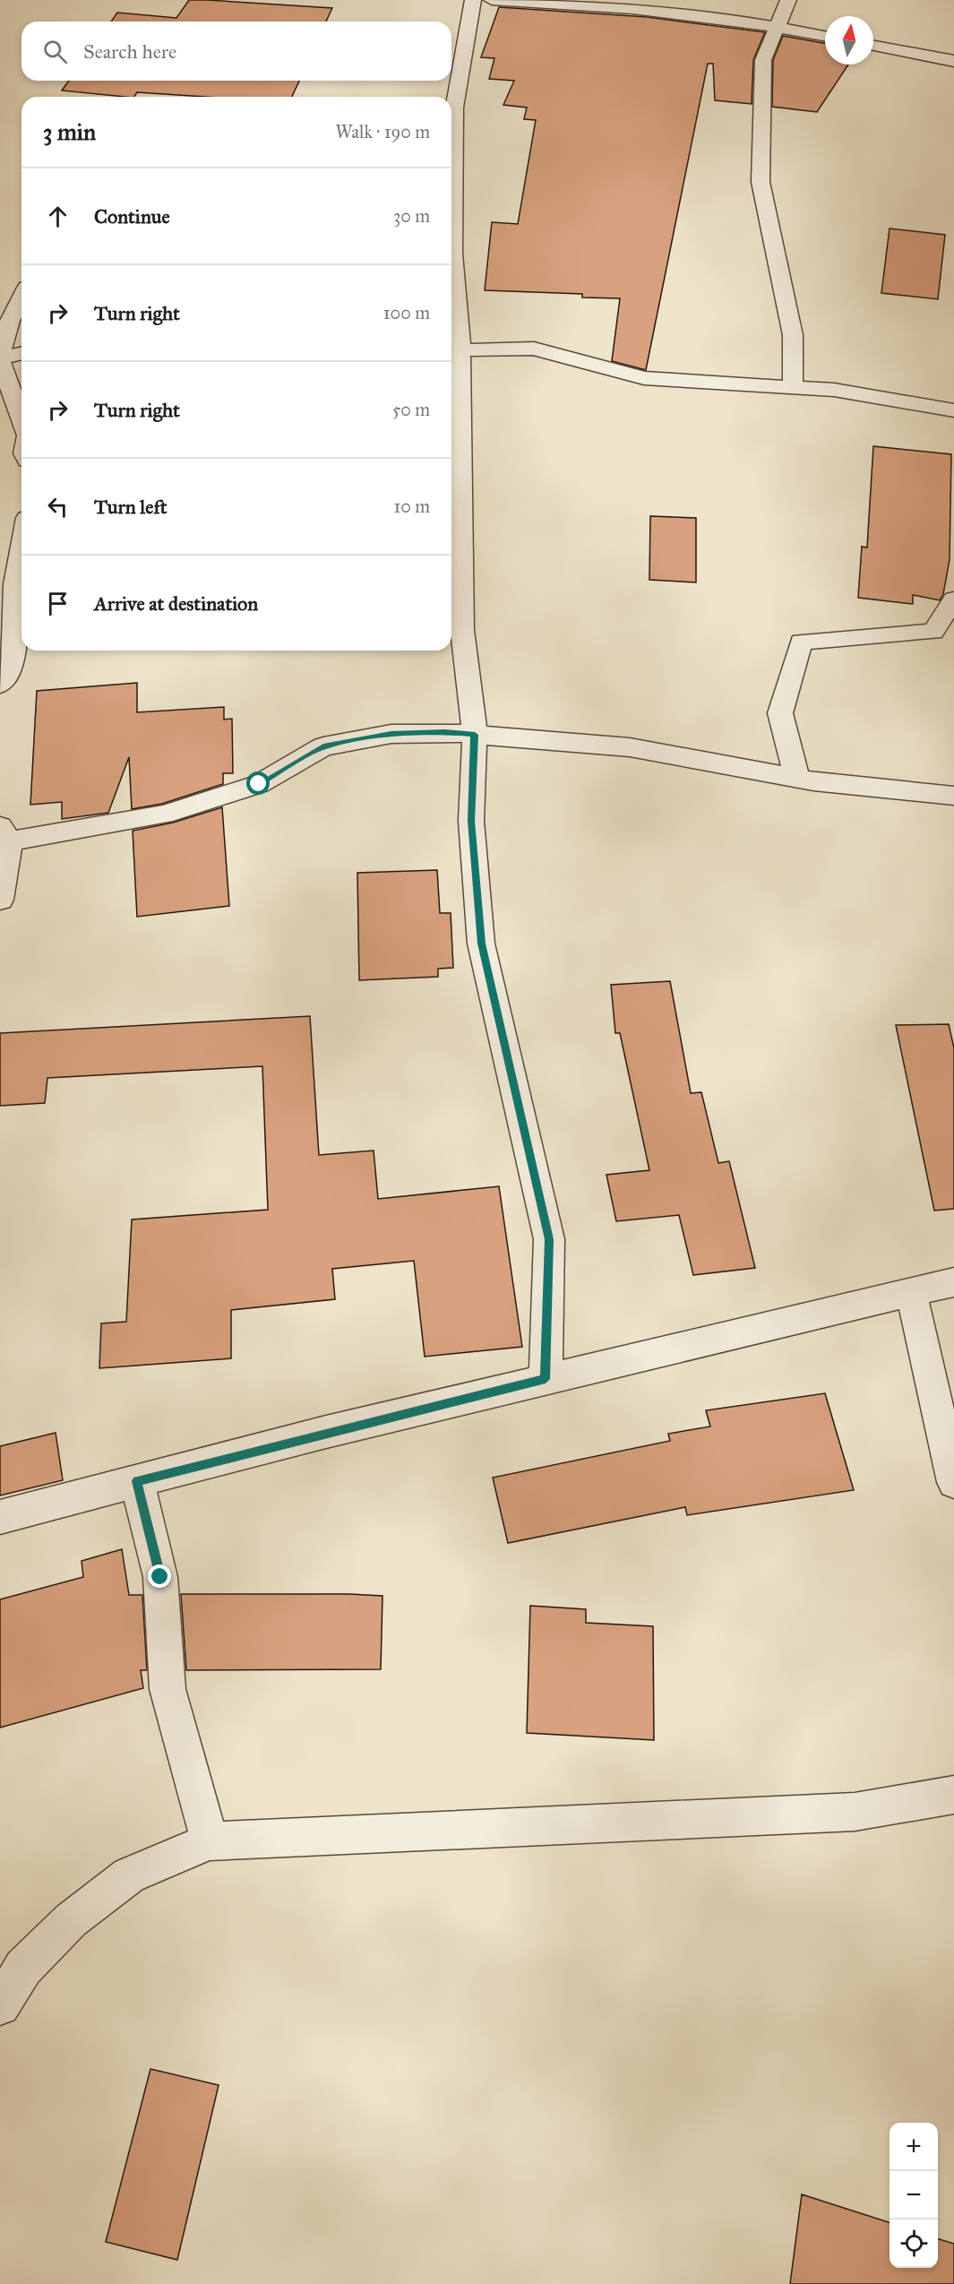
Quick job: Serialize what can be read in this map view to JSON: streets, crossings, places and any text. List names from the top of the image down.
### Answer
{
  "north": "top",
  "page": {
    "search": "Search here",
    "heading": ["3 min", "Walk · 190 m"],
    "list": [
      ["Continue", "30 m"],
      ["Turn right", "100 m"],
      ["Turn right", "50 m"],
      ["Turn left", "10 m"],
      "Arrive at destination"
    ],
    "map_buttons": ["+", "−"]
  }
}
